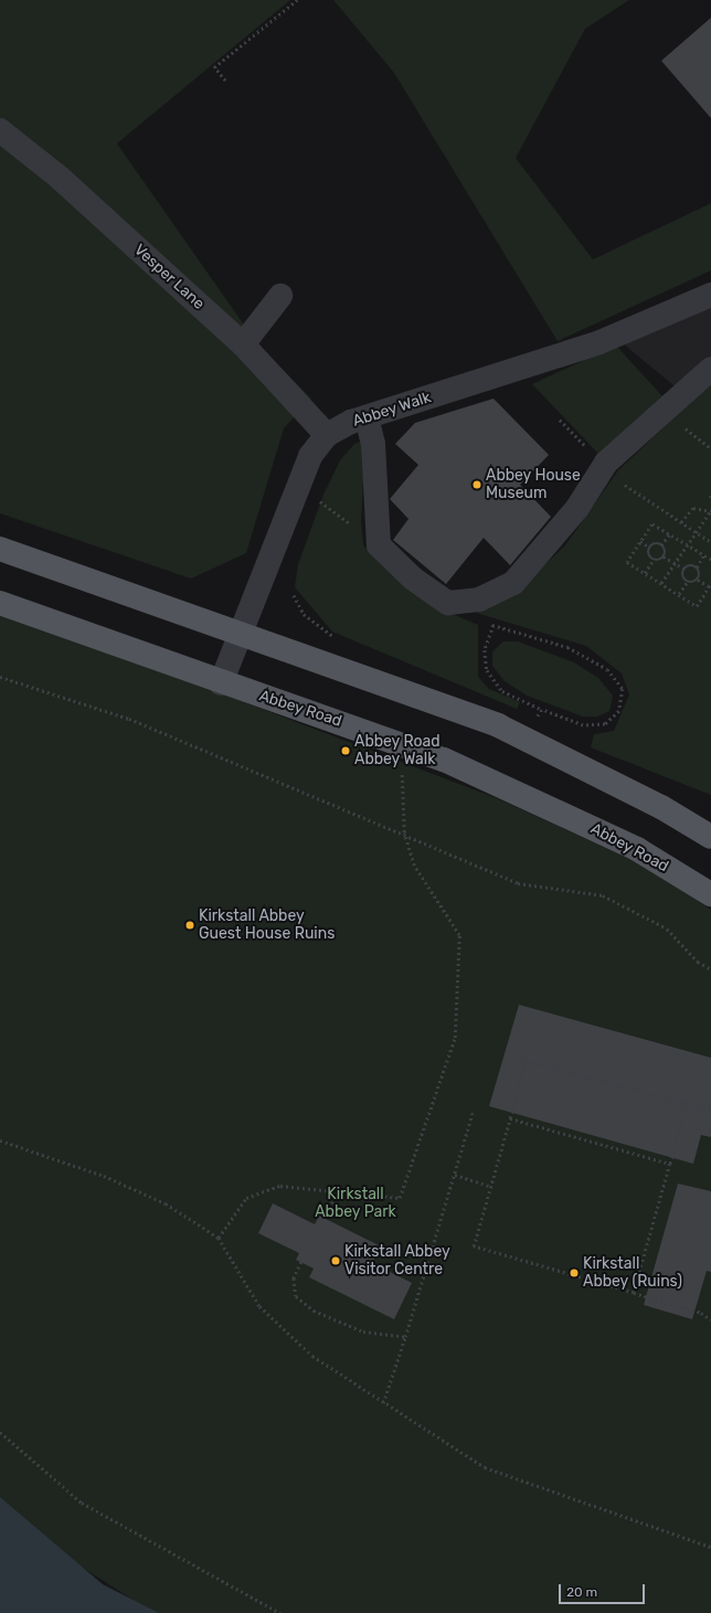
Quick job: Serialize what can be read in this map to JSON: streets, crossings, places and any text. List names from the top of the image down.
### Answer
{
  "streets": {
    "main road": ["Abbey Road"],
    "street": ["Vesper Lane", "Abbey Walk"]
  },
  "crossings": [
    ["Vesper Lane", "Abbey Walk"],
    ["Abbey Walk", "Abbey Road"]
  ],
  "parks": ["Kirkstall Abbey Park"],
  "places": [
    "Abbey House Museum",
    "Abbey Road Abbey Walk",
    "Kirkstall Abbey Guest House Ruins",
    "Kirkstall Abbey Visitor Centre",
    "Kirkstall Abbey (Ruins)"
  ],
  "scale_bar": "20 m"
}
